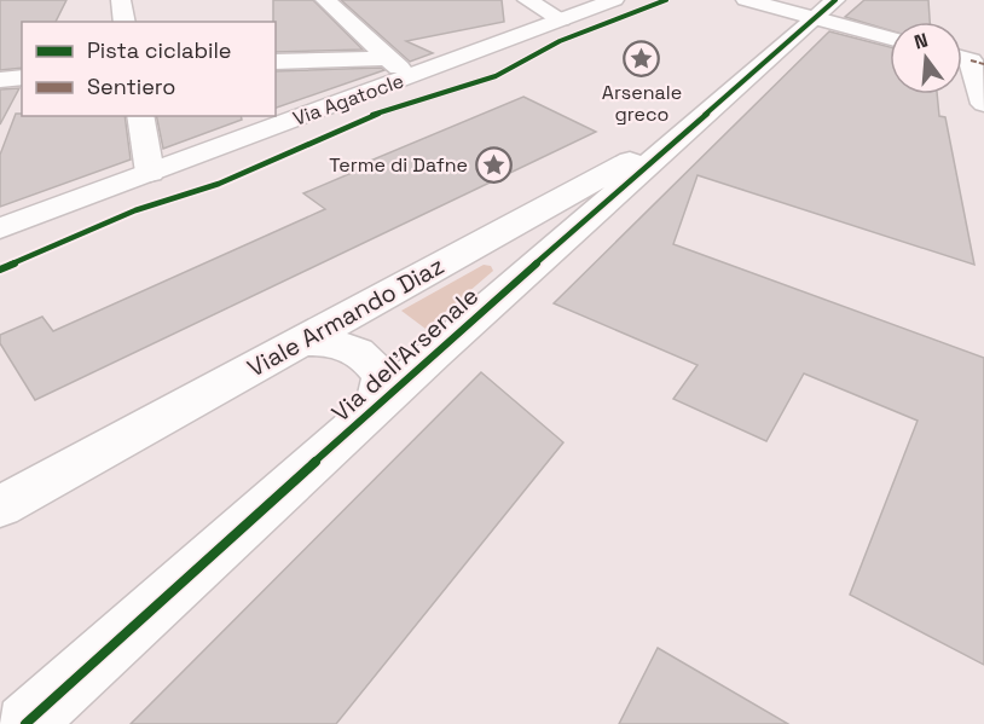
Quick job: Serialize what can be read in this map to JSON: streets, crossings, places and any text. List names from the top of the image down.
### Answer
{
  "streets": {
    "street": ["Via Agatocle", "Viale Armando Diaz", "Via dell'Arsenale"]
  },
  "crossings": [
    ["Viale Armando Diaz", "Via dell'Arsenale"]
  ],
  "places": {
    "place": ["Arsenale greco", "Terme di Dafne"]
  },
  "legend": ["Pista ciclabile", "Sentiero"],
  "north": "top"
}
